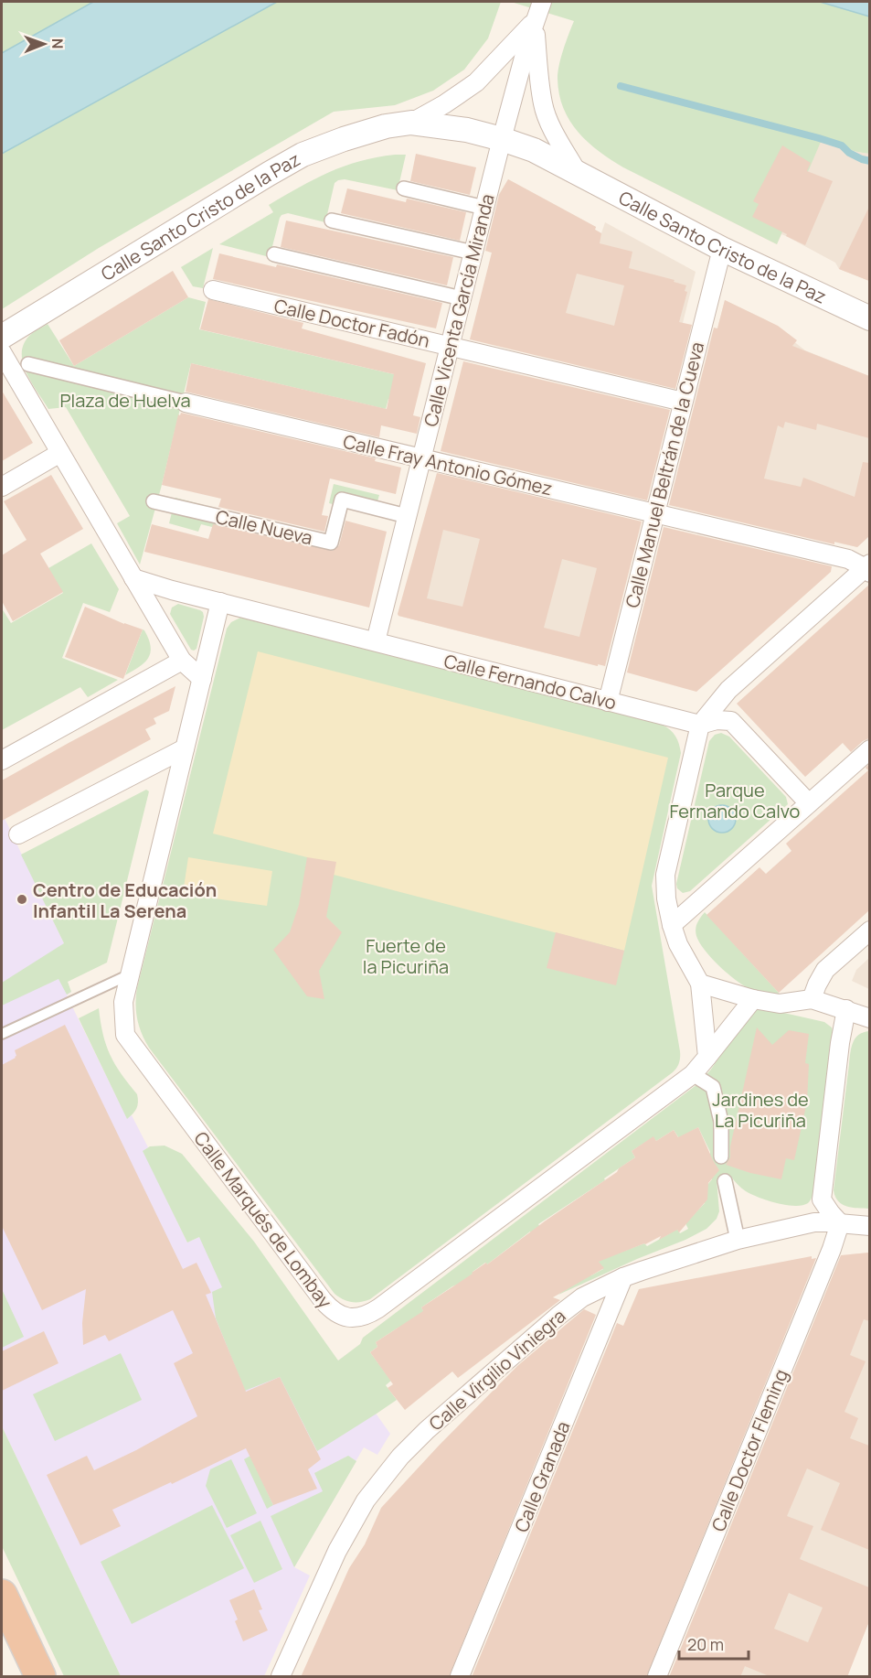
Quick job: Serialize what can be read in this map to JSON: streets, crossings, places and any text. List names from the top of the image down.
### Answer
{
  "streets": {
    "street": [
      "Calle Santo Cristo de la Paz",
      "Calle Vicenta García Miranda",
      "Calle Doctor Fadón",
      "Calle Fray Antonio Gómez",
      "Calle Manuel Beltrán de la Cueva",
      "Calle Nueva",
      "Calle Fernando Calvo",
      "Calle Marqués de Lombay",
      "Calle Virgilio Viniegra",
      "Calle Doctor Fleming",
      "Calle Granada"
    ]
  },
  "crossings": [
    ["Calle Santo Cristo de la Paz", "Calle Vicenta García Miranda"],
    ["Calle Santo Cristo de la Paz", "Calle Manuel Beltrán de la Cueva"],
    ["Calle Vicenta García Miranda", "Calle Doctor Fadón"],
    ["Calle Vicenta García Miranda", "Calle Fray Antonio Gómez"],
    ["Calle Vicenta García Miranda", "Calle Nueva"],
    ["Calle Vicenta García Miranda", "Calle Fernando Calvo"],
    ["Calle Doctor Fadón", "Calle Manuel Beltrán de la Cueva"],
    ["Calle Fray Antonio Gómez", "Calle Manuel Beltrán de la Cueva"],
    ["Calle Manuel Beltrán de la Cueva", "Calle Fernando Calvo"],
    ["Calle Virgilio Viniegra", "Calle Doctor Fleming"],
    ["Calle Virgilio Viniegra", "Calle Granada"]
  ],
  "parks": [
    "Plaza de Huelva",
    "Parque Fernando Calvo",
    "Fuerte de la Picuriña",
    "Jardines de La Picuriña"
  ],
  "places": ["Centro de Educación Infantil La Serena"],
  "scale_bar": "20 m",
  "north": "right"
}
